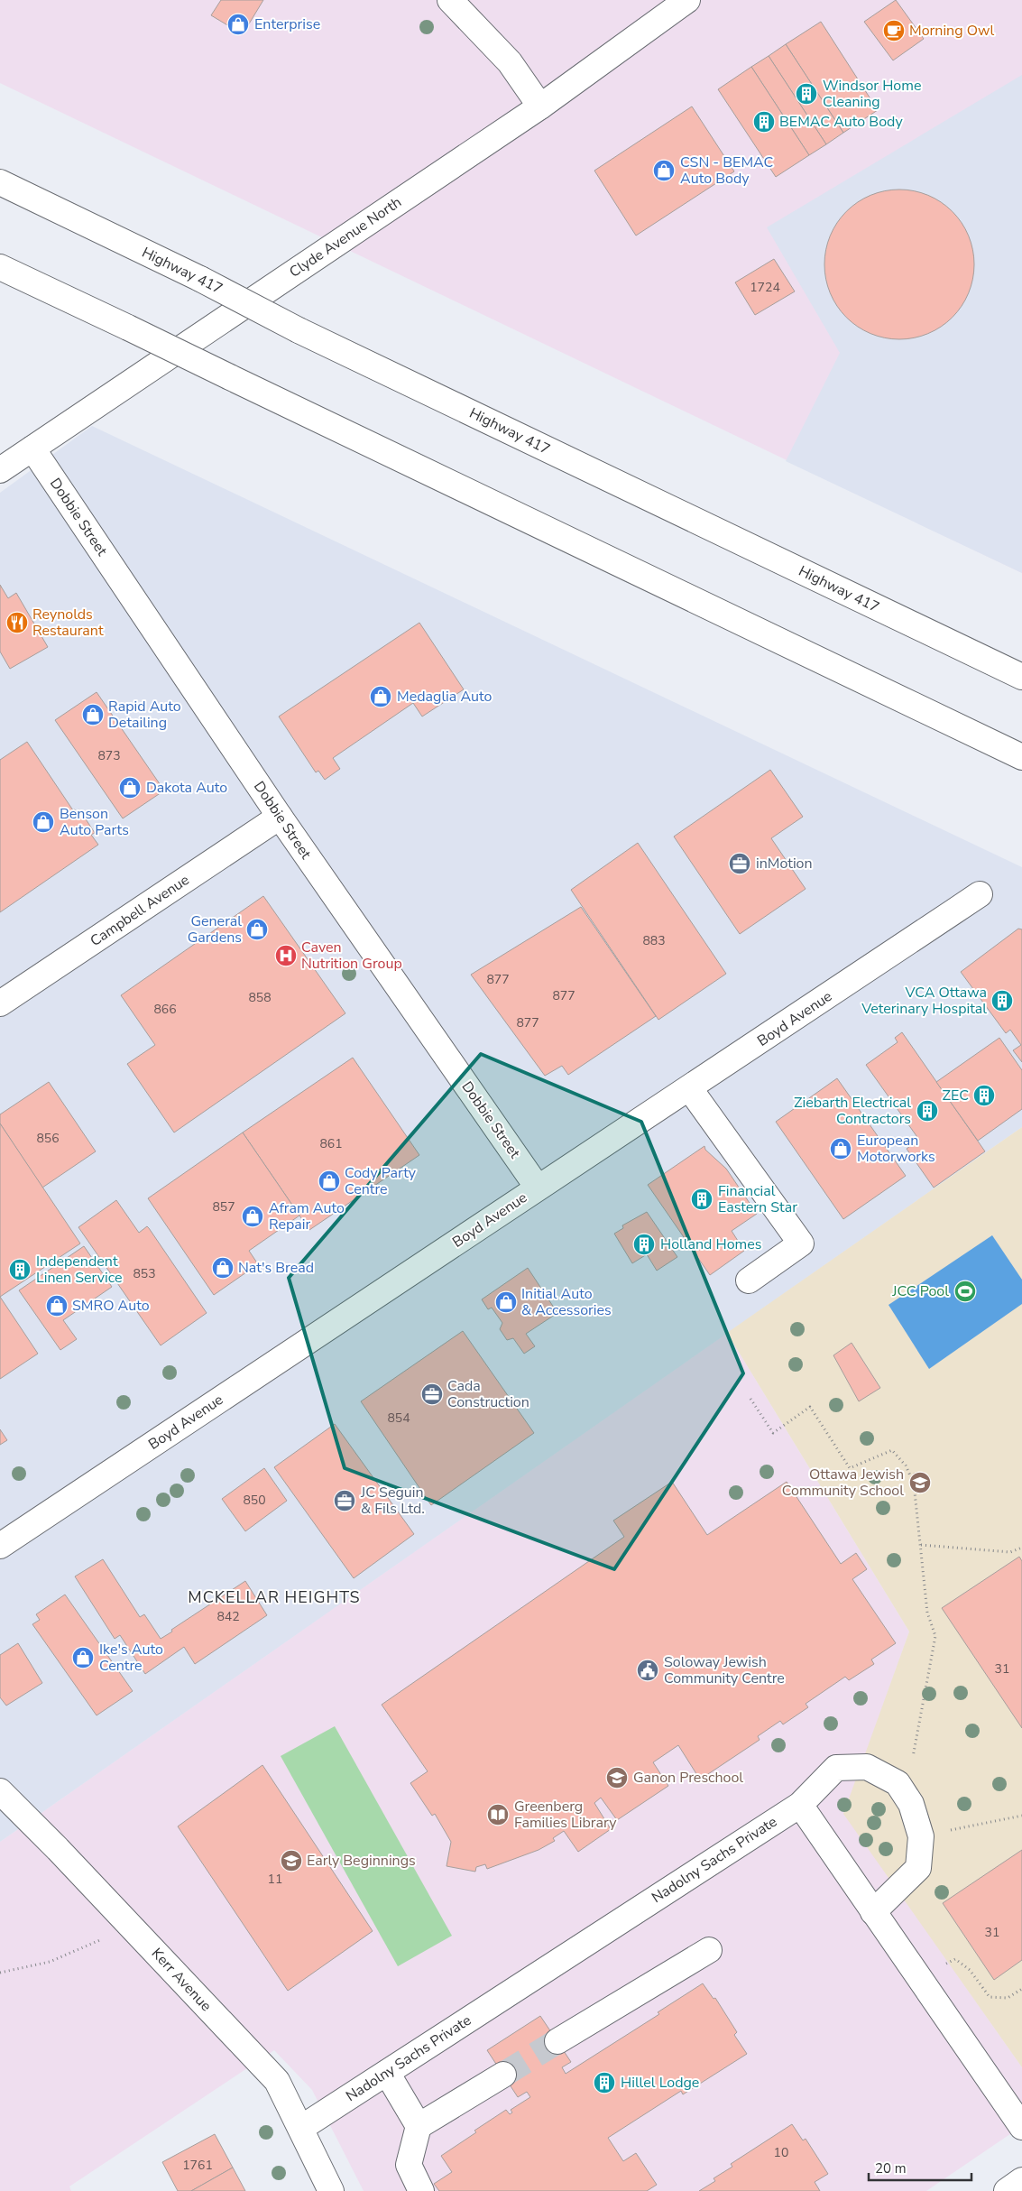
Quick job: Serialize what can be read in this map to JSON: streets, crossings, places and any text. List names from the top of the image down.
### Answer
{
  "streets": {
    "main road": [
      "Clyde Avenue North",
      "Highway 417",
      "Dobbie Street",
      "Campbell Avenue",
      "Boyd Avenue",
      "Nadolny Sachs Private",
      "Kerr Avenue"
    ]
  },
  "crossings": [
    ["Clyde Avenue North", "Dobbie Street"],
    ["Dobbie Street", "Campbell Avenue"],
    ["Dobbie Street", "Boyd Avenue"],
    ["Nadolny Sachs Private", "Kerr Avenue"]
  ],
  "districts": ["MCKELLAR HEIGHTS"],
  "places": {
    "shop": [
      "Enterprise",
      "CSN - BEMAC Auto Body",
      "Medaglia Auto",
      "Rapid Auto Detailing",
      "Dakota Auto",
      "Benson Auto Parts",
      "General Gardens",
      "European Motorworks",
      "Cody Party Centre",
      "Afram Auto Repair",
      "Nat's Bread",
      "Initial Auto & Accessories",
      "SMRO Auto",
      "Ike's Auto Centre"
    ],
    "cafe": ["Morning Owl"],
    "building": [
      "Windsor Home Cleaning",
      "BEMAC Auto Body",
      "VCA Ottawa Veterinary Hospital",
      "ZEC",
      "Ziebarth Electrical Contractors",
      "Financial Eastern Star",
      "Holland Homes",
      "Independent Linen Service",
      "Hillel Lodge"
    ],
    "restaurant": ["Reynolds Restaurant"],
    "office": ["inMotion", "Cada Construction", "JC Seguin & Fils Ltd."],
    "hospital": ["Caven Nutrition Group"],
    "sports": ["JCC Pool"],
    "school or university": ["Ottawa Jewish Community School", "Ganon Preschool", "Early Beginnings"],
    "public building": ["Soloway Jewish Community Centre"],
    "library": ["Greenberg Families Library"]
  },
  "house_numbers": [
    "1724",
    "873",
    "883",
    "877",
    "877",
    "858",
    "866",
    "877",
    "856",
    "861",
    "857",
    "853",
    "854",
    "850",
    "842",
    "31",
    "11",
    "31",
    "10",
    "1761"
  ],
  "scale_bar": "20 m"
}
